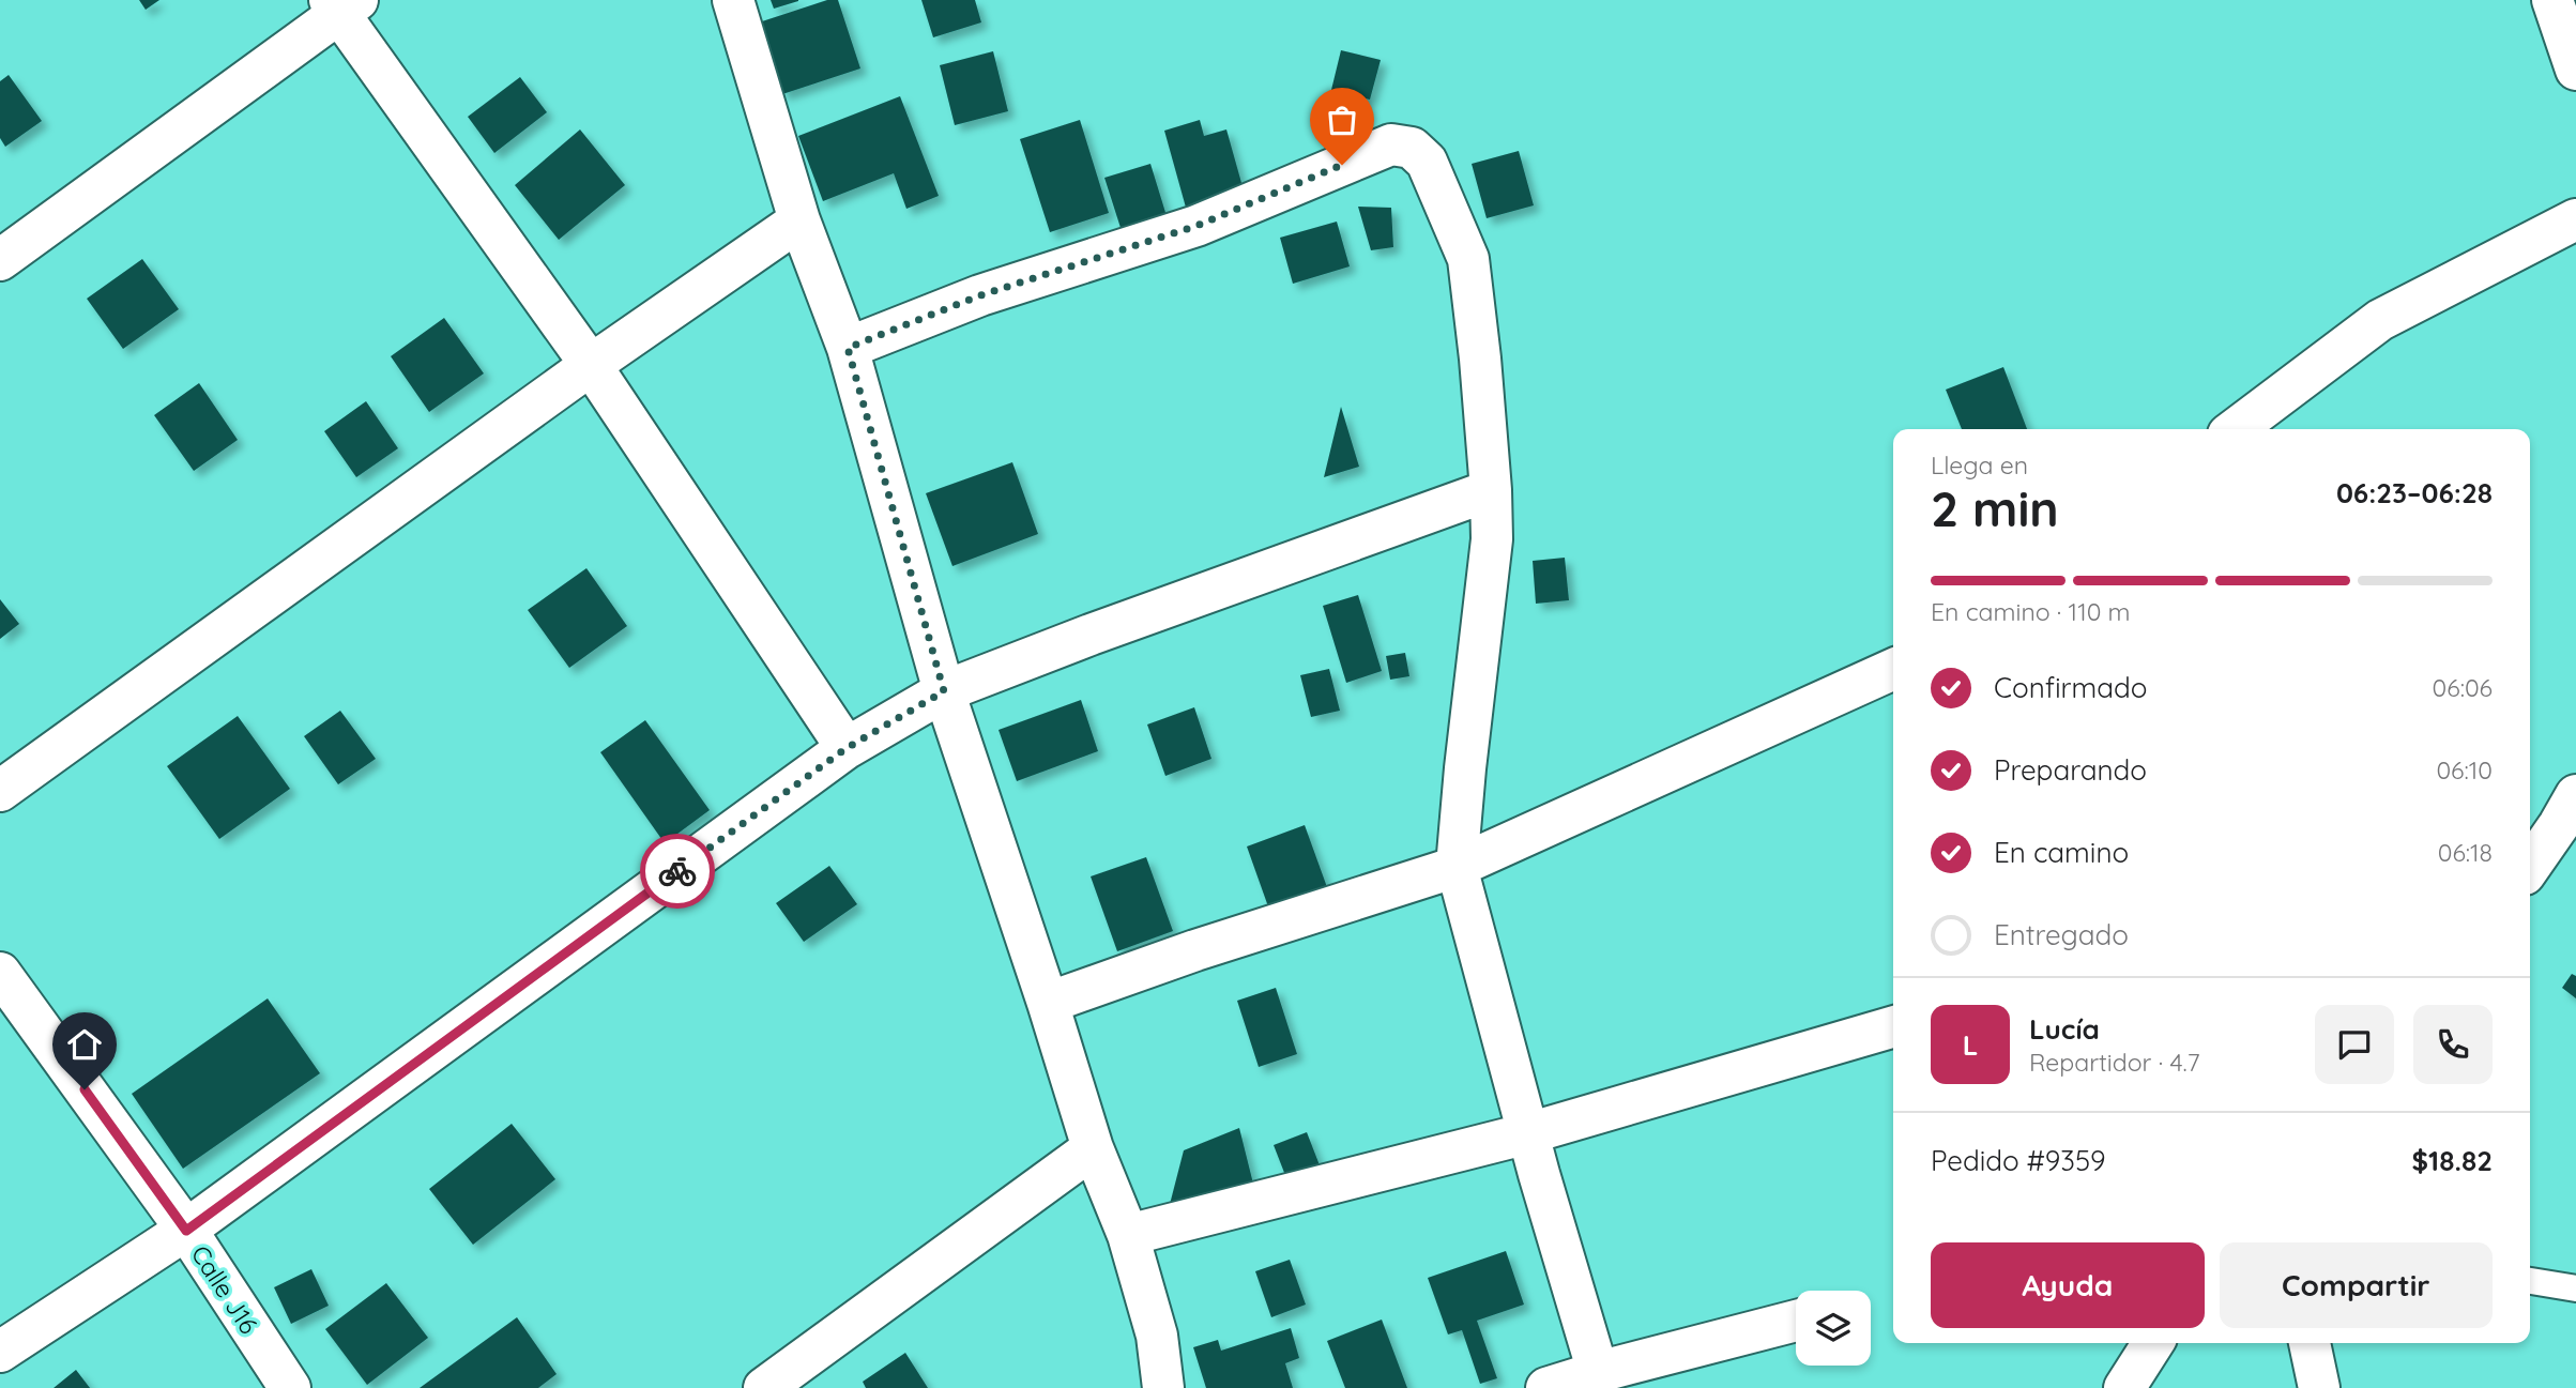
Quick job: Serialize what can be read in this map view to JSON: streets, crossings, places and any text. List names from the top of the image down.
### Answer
{
  "streets": {
    "street": ["Calle J16"]
  },
  "page": {
    "heading": ["2 min", "Llega en", "06:23–06:28"],
    "panel": [
      "Lucía",
      "Repartidor · 4.7",
      "Pedido #9359",
      "$18.82"
    ],
    "bar": "En camino · 110 m",
    "list": [
      ["Confirmado", "06:06"],
      ["Preparando", "06:10"],
      ["En camino", "06:18"],
      "Entregado"
    ],
    "round": "L",
    "buttons": ["Ayuda", "Compartir"]
  }
}
